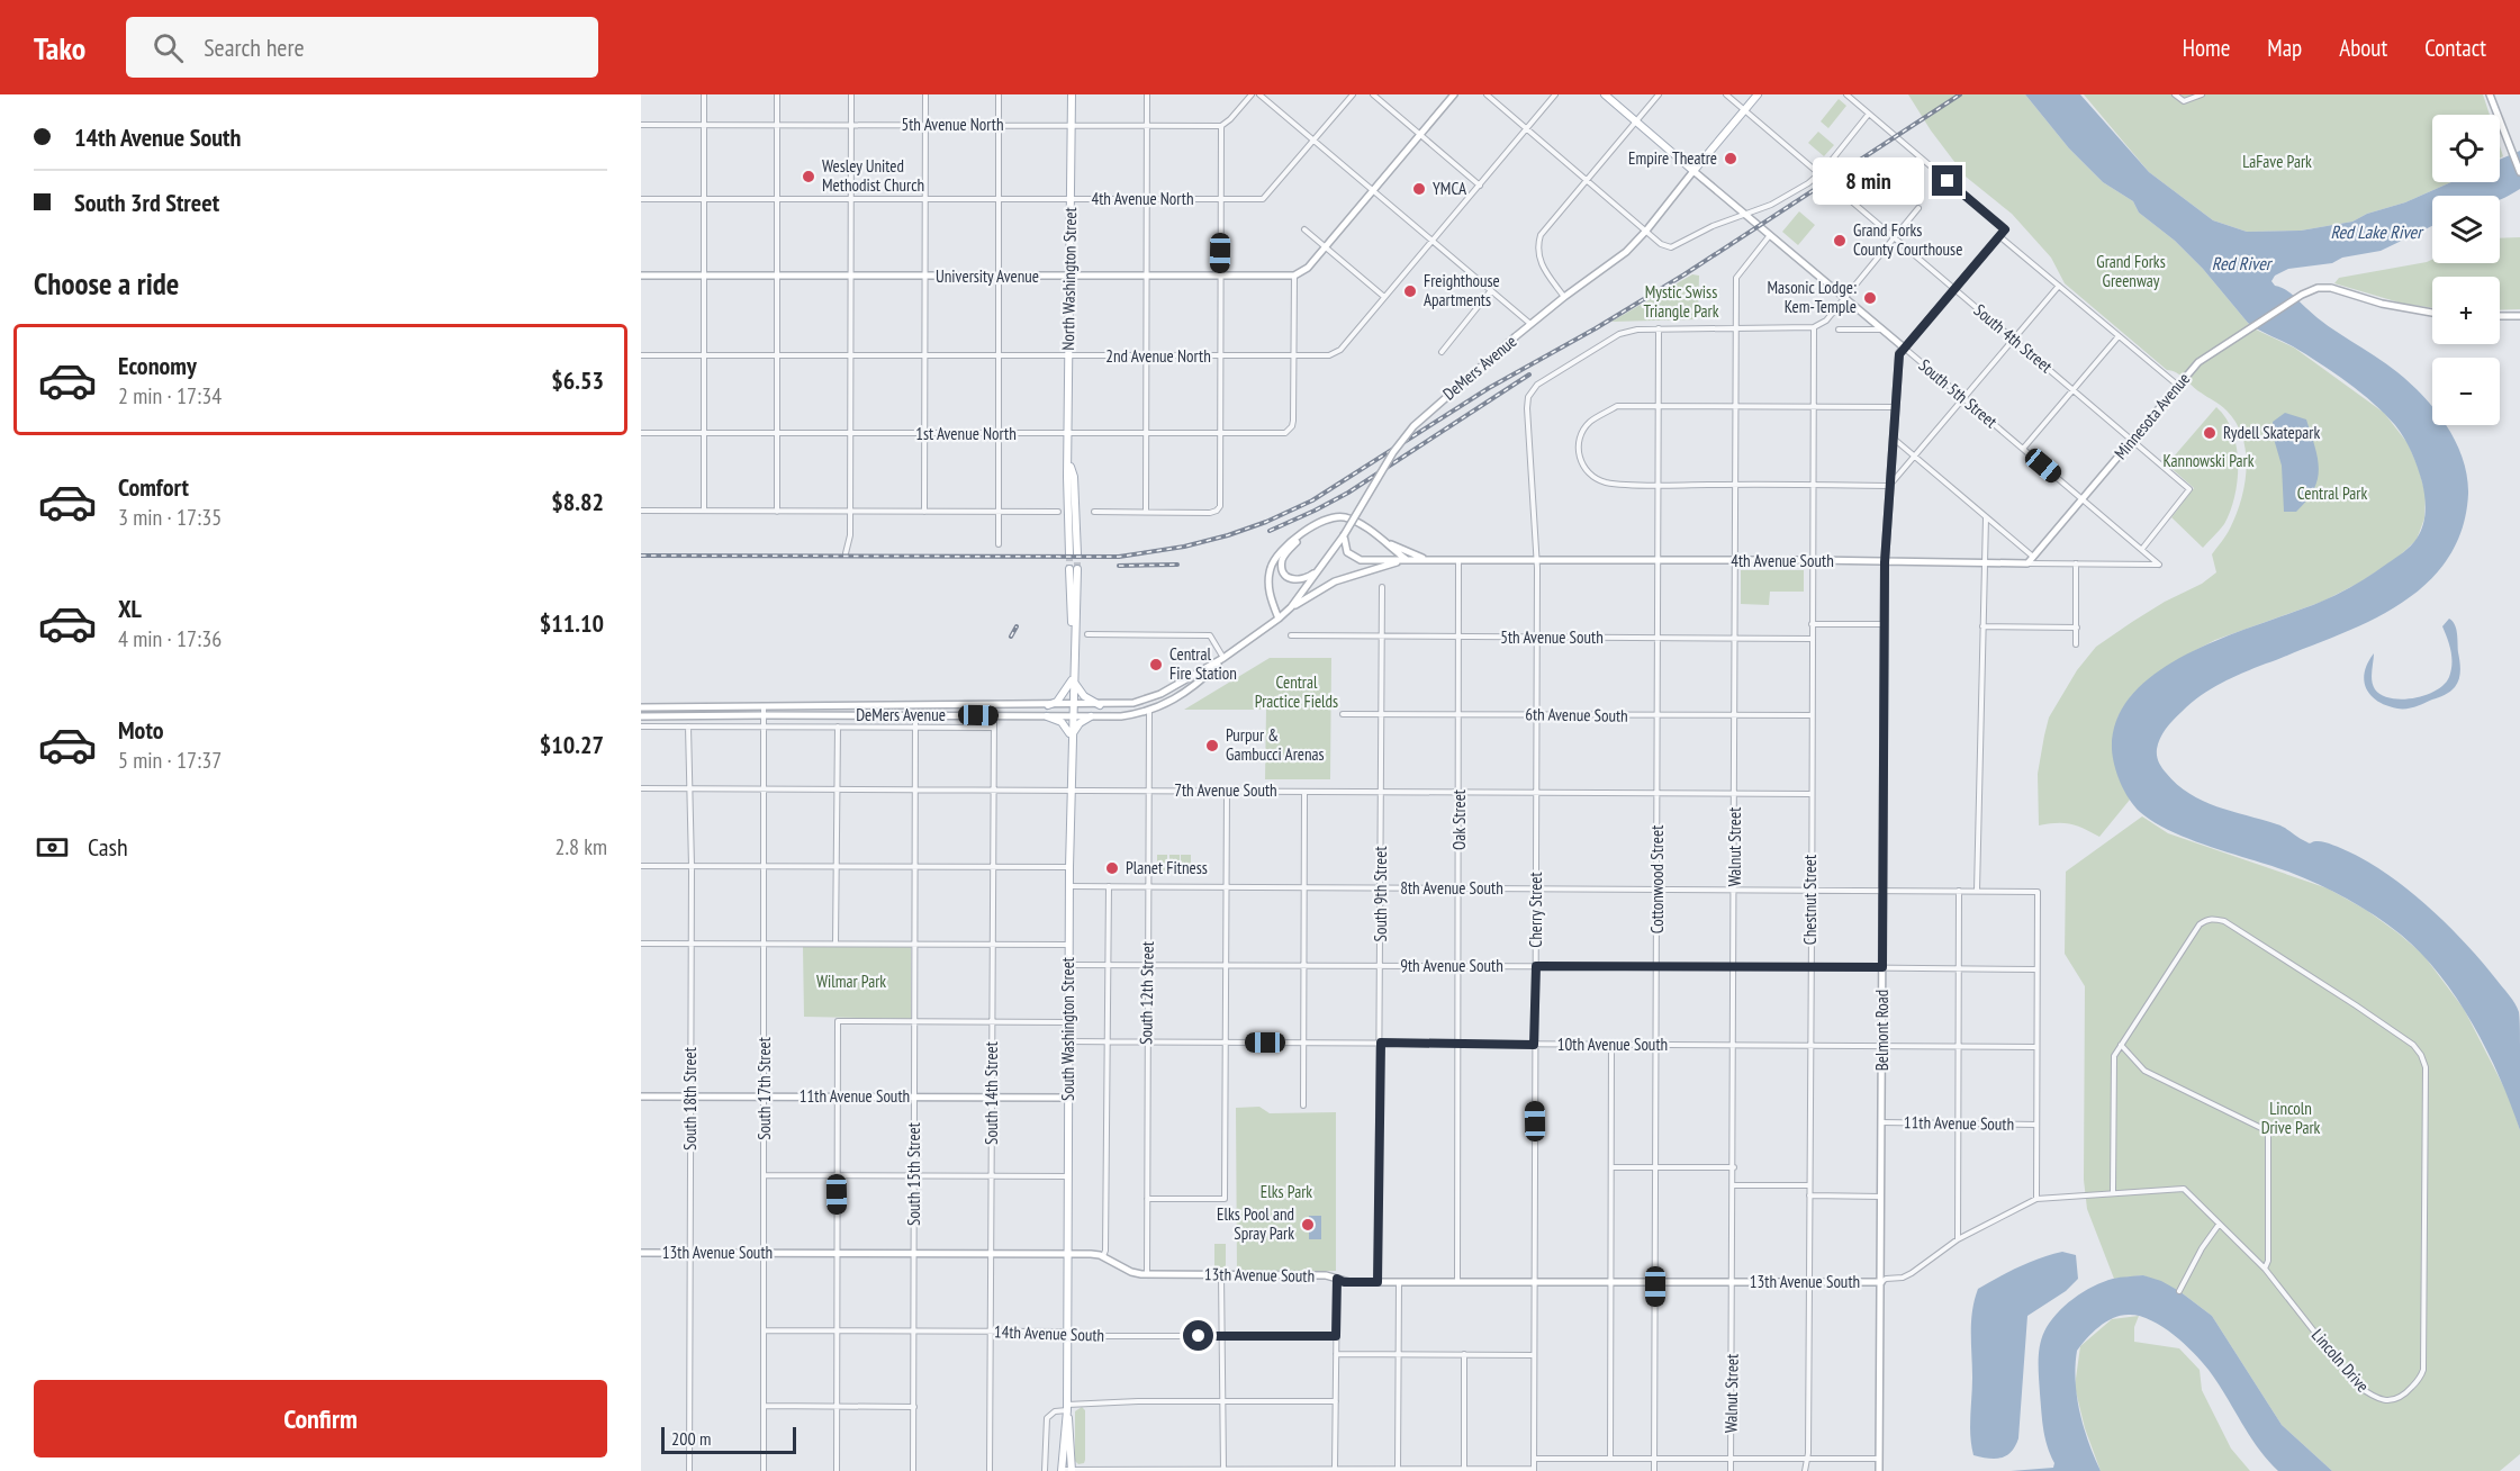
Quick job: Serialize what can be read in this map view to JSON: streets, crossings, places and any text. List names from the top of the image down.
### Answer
{
  "streets": {
    "main road": ["North Washington Street", "DeMers Avenue", "South Washington Street"],
    "street": [
      "5th Avenue North",
      "4th Avenue North",
      "University Avenue",
      "South 4th Street",
      "2nd Avenue North",
      "South 5th Street",
      "Minnesota Avenue",
      "1st Avenue North",
      "4th Avenue South",
      "5th Avenue South",
      "6th Avenue South",
      "7th Avenue South",
      "Oak Street",
      "Walnut Street",
      "Cottonwood Street",
      "8th Avenue South",
      "South 9th Street",
      "Chestnut Street",
      "Cherry Street",
      "9th Avenue South",
      "South 12th Street",
      "Belmont Road",
      "10th Avenue South",
      "South 17th Street",
      "South 14th Street",
      "11th Avenue South",
      "South 18th Street",
      "South 15th Street",
      "13th Avenue South",
      "14th Avenue South",
      "Lincoln Drive"
    ]
  },
  "crossings": [
    ["5th Avenue North", "North Washington Street"],
    ["4th Avenue North", "North Washington Street"],
    ["University Avenue", "North Washington Street"],
    ["North Washington Street", "2nd Avenue North"],
    ["North Washington Street", "1st Avenue North"],
    ["South 4th Street", "DeMers Avenue"],
    ["South 4th Street", "South 5th Street"],
    ["South 4th Street", "Minnesota Avenue"],
    ["2nd Avenue North", "1st Avenue North"],
    ["DeMers Avenue", "South 5th Street"],
    ["DeMers Avenue", "4th Avenue South"],
    ["DeMers Avenue", "South 12th Street"],
    ["DeMers Avenue", "South Washington Street"],
    ["DeMers Avenue", "South 17th Street"],
    ["DeMers Avenue", "South 14th Street"],
    ["DeMers Avenue", "South 15th Street"],
    ["South 5th Street", "Minnesota Avenue"],
    ["South 5th Street", "4th Avenue South"],
    ["South 5th Street", "Walnut Street"],
    ["South 5th Street", "Belmont Road"],
    ["Minnesota Avenue", "4th Avenue South"],
    ["4th Avenue South", "Oak Street"],
    ["4th Avenue South", "Walnut Street"],
    ["4th Avenue South", "Cottonwood Street"],
    ["4th Avenue South", "Chestnut Street"],
    ["4th Avenue South", "Cherry Street"],
    ["4th Avenue South", "Belmont Road"],
    ["5th Avenue South", "Oak Street"],
    ["5th Avenue South", "Walnut Street"],
    ["5th Avenue South", "Cottonwood Street"],
    ["5th Avenue South", "South 9th Street"],
    ["5th Avenue South", "Chestnut Street"],
    ["5th Avenue South", "Cherry Street"],
    ["6th Avenue South", "Oak Street"],
    ["6th Avenue South", "Walnut Street"],
    ["6th Avenue South", "Cottonwood Street"],
    ["6th Avenue South", "South 9th Street"],
    ["6th Avenue South", "Chestnut Street"],
    ["6th Avenue South", "Cherry Street"],
    ["7th Avenue South", "Oak Street"],
    ["7th Avenue South", "Walnut Street"],
    ["7th Avenue South", "Cottonwood Street"],
    ["7th Avenue South", "South 9th Street"],
    ["7th Avenue South", "Chestnut Street"],
    ["7th Avenue South", "Cherry Street"],
    ["7th Avenue South", "South 12th Street"],
    ["7th Avenue South", "South Washington Street"],
    ["7th Avenue South", "South 17th Street"],
    ["7th Avenue South", "South 14th Street"],
    ["7th Avenue South", "South 18th Street"],
    ["7th Avenue South", "South 15th Street"],
    ["Oak Street", "8th Avenue South"],
    ["Oak Street", "9th Avenue South"],
    ["Oak Street", "10th Avenue South"],
    ["Oak Street", "13th Avenue South"],
    ["Walnut Street", "8th Avenue South"],
    ["Walnut Street", "9th Avenue South"],
    ["Walnut Street", "10th Avenue South"],
    ["Walnut Street", "13th Avenue South"],
    ["Cottonwood Street", "8th Avenue South"],
    ["Cottonwood Street", "Cherry Street"],
    ["Cottonwood Street", "9th Avenue South"],
    ["Cottonwood Street", "10th Avenue South"],
    ["Cottonwood Street", "13th Avenue South"],
    ["8th Avenue South", "South 9th Street"],
    ["8th Avenue South", "Chestnut Street"],
    ["8th Avenue South", "Cherry Street"],
    ["8th Avenue South", "9th Avenue South"],
    ["8th Avenue South", "South 12th Street"],
    ["8th Avenue South", "South Washington Street"],
    ["8th Avenue South", "Belmont Road"],
    ["South 9th Street", "9th Avenue South"],
    ["South 9th Street", "10th Avenue South"],
    ["South 9th Street", "13th Avenue South"],
    ["Chestnut Street", "9th Avenue South"],
    ["Chestnut Street", "10th Avenue South"],
    ["Chestnut Street", "13th Avenue South"],
    ["Cherry Street", "9th Avenue South"],
    ["Cherry Street", "10th Avenue South"],
    ["Cherry Street", "13th Avenue South"],
    ["9th Avenue South", "South 12th Street"],
    ["9th Avenue South", "South Washington Street"],
    ["9th Avenue South", "Belmont Road"],
    ["South 12th Street", "10th Avenue South"],
    ["South 12th Street", "13th Avenue South"],
    ["South Washington Street", "10th Avenue South"],
    ["South Washington Street", "11th Avenue South"],
    ["South Washington Street", "13th Avenue South"],
    ["South Washington Street", "14th Avenue South"],
    ["Belmont Road", "10th Avenue South"],
    ["Belmont Road", "11th Avenue South"],
    ["Belmont Road", "13th Avenue South"],
    ["Belmont Road", "Lincoln Drive"],
    ["South 17th Street", "11th Avenue South"],
    ["South 17th Street", "13th Avenue South"],
    ["South 17th Street", "14th Avenue South"],
    ["South 14th Street", "11th Avenue South"],
    ["South 14th Street", "13th Avenue South"],
    ["South 14th Street", "14th Avenue South"],
    ["11th Avenue South", "South 18th Street"],
    ["11th Avenue South", "South 15th Street"],
    ["South 18th Street", "13th Avenue South"],
    ["South 15th Street", "13th Avenue South"],
    ["South 15th Street", "14th Avenue South"],
    ["13th Avenue South", "Lincoln Drive"]
  ],
  "water": ["Red Lake River", "Red River"],
  "parks": [
    "LaFave Park",
    "Grand Forks Greenway",
    "Mystic Swiss Triangle Park",
    "Kannowski Park",
    "Central Park",
    "Central Practice Fields",
    "Wilmar Park",
    "Lincoln Drive Park",
    "Elks Park"
  ],
  "places": [
    "Empire Theatre",
    "Wesley United Methodist Church",
    "YMCA",
    "Grand Forks County Courthouse",
    "Freighthouse Apartments",
    "Masonic Lodge: Kem-Temple",
    "Rydell Skatepark",
    "Central Fire Station",
    "Purpur & Gambucci Arenas",
    "Planet Fitness",
    "Elks Pool and Spray Park"
  ],
  "scale_bar": "200 m",
  "page": {
    "header": "Tako",
    "search": "Search here",
    "nav": [
      "Home",
      "Map",
      "About",
      "Contact"
    ],
    "banner": ["14th Avenue South", "South 3rd Street"],
    "map_buttons": ["+", "−"],
    "bubble": "8 min",
    "heading": "Choose a ride",
    "list": [
      {
        "name": "Economy",
        "note": "2 min · 17:34",
        "value": "$6.53"
      },
      {
        "name": "Comfort",
        "note": "3 min · 17:35",
        "value": "$8.82"
      },
      {
        "name": "XL",
        "note": "4 min · 17:36",
        "value": "$11.10"
      },
      {
        "name": "Moto",
        "note": "5 min · 17:37",
        "value": "$10.27"
      }
    ],
    "pay": ["Cash", "2.8 km"],
    "buttons": "Confirm",
    "scale": "200 m"
  }
}
